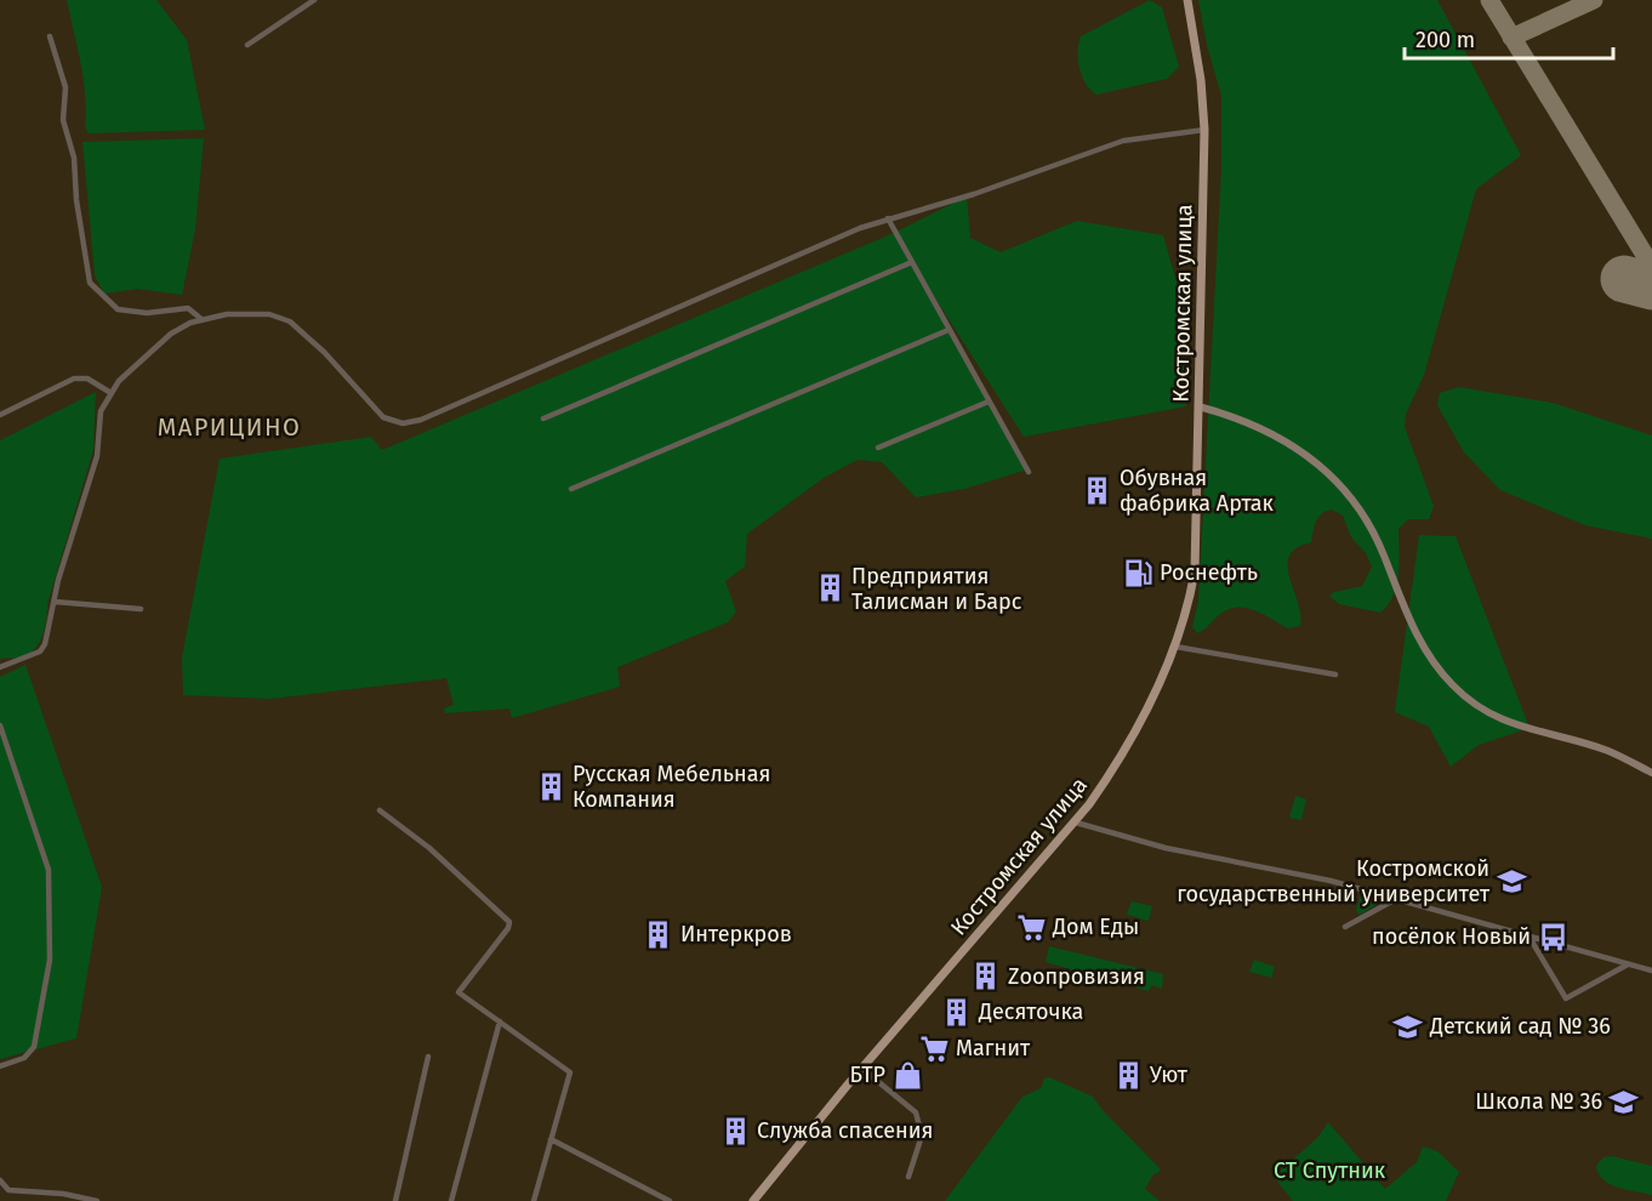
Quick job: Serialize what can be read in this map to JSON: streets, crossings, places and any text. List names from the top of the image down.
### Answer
{
  "streets": {
    "main road": ["Костромская улица"]
  },
  "districts": ["МАРИЦИНО"],
  "parks": ["СТ Спутник"],
  "places": {
    "building": [
      "Обувная фабрика Артак",
      "Предприятия Талисман и Барс",
      "Русская Мебельная Компания",
      "Интеркров",
      "Zоопровизия",
      "Десяточка",
      "Уют",
      "Служба спасения"
    ],
    "fuel station": ["Роснефть"],
    "school or university": ["Костромской государственный университет", "Детский сад № 36", "Школа № 36"],
    "supermarket": ["Дом Еды", "Магнит"],
    "bus stop": ["посёлок Новый"],
    "shop": ["БТР"]
  },
  "scale_bar": "200 m"
}
